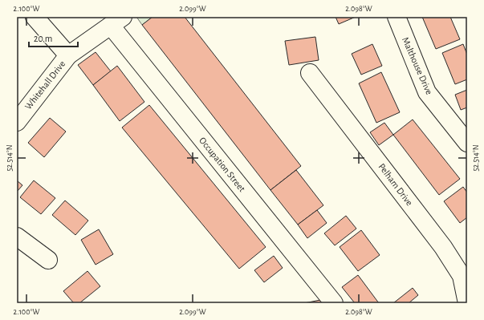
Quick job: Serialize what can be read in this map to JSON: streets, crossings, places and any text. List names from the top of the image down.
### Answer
{
  "streets": {
    "street": [
      "Malthouse Drive",
      "Whitehall Drive",
      "Occupation Street",
      "Pelham Drive"
    ]
  },
  "crossings": [
    ["Whitehall Drive", "Occupation Street"]
  ],
  "scale_bar": "20 m",
  "coordinates": [
    "2.100°W",
    "2.099°W",
    "2.098°W",
    "52.514°N"
  ]
}
